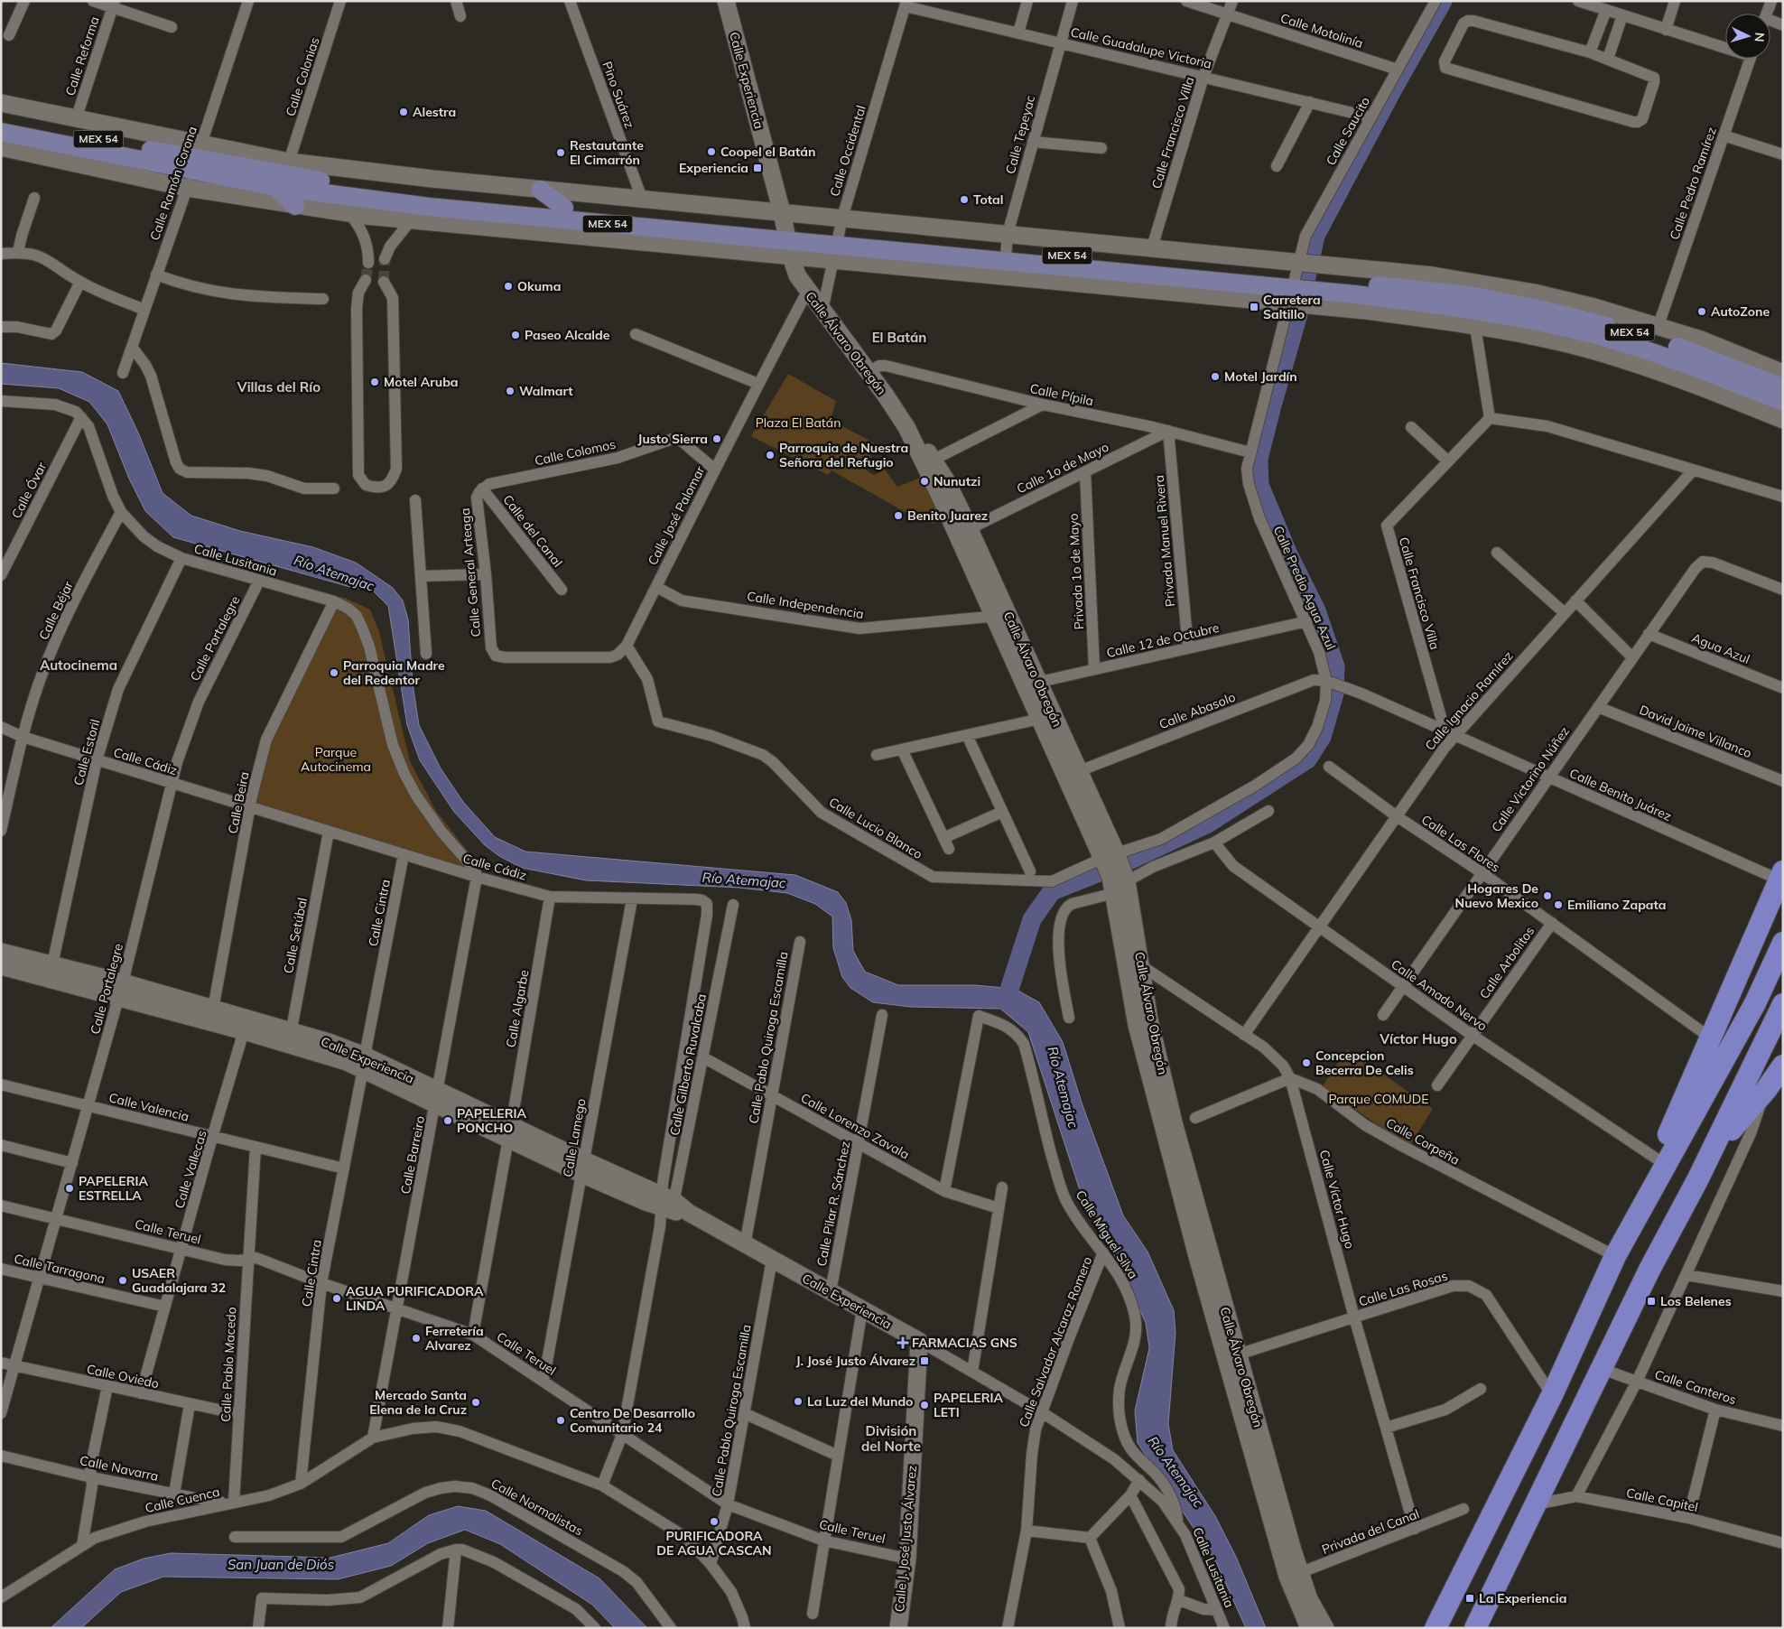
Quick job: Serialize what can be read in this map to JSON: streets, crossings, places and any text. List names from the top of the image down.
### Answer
{
  "streets": {
    "main road": ["MEX 54"],
    "street": [
      "Calle Motolinía",
      "Calle Guadalupe Victoria",
      "Calle Reforma",
      "Calle Colonias",
      "Calle Experiencia",
      "Pino Suárez",
      "Calle Saucito",
      "Calle Francisco Villa",
      "Calle Tepeyac",
      "Calle Occidental",
      "Calle Ramón Corona",
      "Calle Pedro Ramírez",
      "Calle Álvaro Obregón",
      "Calle Pípila",
      "Calle Colomos",
      "Calle 1o de Mayo",
      "Calle Óvar",
      "Calle José Palomar",
      "Calle del Canal",
      "Privada Manuel Rivera",
      "Calle Lusitania",
      "Privada 1o de Mayo",
      "Calle General Arteaga",
      "Calle Predio Agua Azul",
      "Calle Independencia",
      "Calle Béjar",
      "Calle Portalegre",
      "Calle 12 de Octubre",
      "Agua Azul",
      "Calle Ignacio Ramírez",
      "Calle Abasolo",
      "David Jaime Villanco",
      "Calle Estoril",
      "Calle Cádiz",
      "Calle Victorino Núñez",
      "Calle Benito Juárez",
      "Calle Beira",
      "Calle Lucio Blanco",
      "Calle Las Flores",
      "Calle Cintra",
      "Calle Setúbal",
      "Calle Arbolitos",
      "Calle Amado Nervo",
      "Calle Algarbe",
      "Calle Pablo Quiroga Escamilla",
      "Calle Gilberto Ruvalcaba",
      "Calle Valencia",
      "Calle Lorenzo Zavala",
      "Calle Lamego",
      "Calle Corpeña",
      "Calle Barreiro",
      "Calle Vallecas",
      "Calle Víctor Hugo",
      "Calle Pilar R. Sánchez",
      "Calle Teruel",
      "Calle Miguel Silva",
      "Calle Tarragona",
      "Calle Las Rosas",
      "Calle Salvador Alcaraz Romero",
      "Calle Pablo Macedo",
      "Calle Oviedo",
      "Calle Canteros",
      "Calle Navarra",
      "Calle Cuenca",
      "Calle Capitel",
      "Calle Normalistas",
      "Privada del Canal",
      "Calle J. José Justo Álvarez"
    ]
  },
  "crossings": [
    ["Calle Motolinía", "Calle Saucito"],
    ["Calle Motolinía", "Calle Francisco Villa"],
    ["Calle Guadalupe Victoria", "Calle Saucito"],
    ["Calle Guadalupe Victoria", "Calle Francisco Villa"],
    ["Calle Guadalupe Victoria", "Calle Tepeyac"],
    ["Calle Guadalupe Victoria", "Calle Occidental"],
    ["Calle Experiencia", "MEX 54"],
    ["Calle Experiencia", "Calle Álvaro Obregón"],
    ["Calle Experiencia", "Calle Lusitania"],
    ["Calle Experiencia", "Calle Portalegre"],
    ["Calle Experiencia", "Calle Estoril"],
    ["Calle Experiencia", "Calle Cádiz"],
    ["Calle Experiencia", "Calle Beira"],
    ["Calle Experiencia", "Calle Cintra"],
    ["Calle Experiencia", "Calle Setúbal"],
    ["Calle Experiencia", "Calle Algarbe"],
    ["Calle Experiencia", "Calle Pablo Quiroga Escamilla"],
    ["Calle Experiencia", "Calle Gilberto Ruvalcaba"],
    ["Calle Experiencia", "Calle Lamego"],
    ["Calle Experiencia", "Calle Barreiro"],
    ["Calle Experiencia", "Calle Vallecas"],
    ["Calle Experiencia", "Calle Pilar R. Sánchez"],
    ["Calle Experiencia", "Calle Salvador Alcaraz Romero"],
    ["Calle Experiencia", "Calle J. José Justo Álvarez"],
    ["Calle Saucito", "MEX 54"],
    ["Calle Saucito", "Calle Predio Agua Azul"],
    ["Calle Francisco Villa", "Calle Ignacio Ramírez"],
    ["Calle Francisco Villa", "Calle Benito Juárez"],
    ["Calle Tepeyac", "MEX 54"],
    ["MEX 54", "Calle Occidental"],
    ["MEX 54", "Calle Ramón Corona"],
    ["MEX 54", "Calle Álvaro Obregón"],
    ["MEX 54", "Calle Predio Agua Azul"],
    ["Calle Occidental", "Calle Álvaro Obregón"],
    ["Calle Álvaro Obregón", "Calle Pípila"],
    ["Calle Álvaro Obregón", "Calle 1o de Mayo"],
    ["Calle Álvaro Obregón", "Calle José Palomar"],
    ["Calle Álvaro Obregón", "Calle Predio Agua Azul"],
    ["Calle Álvaro Obregón", "Calle Independencia"],
    ["Calle Álvaro Obregón", "Calle 12 de Octubre"],
    ["Calle Álvaro Obregón", "Calle Abasolo"],
    ["Calle Álvaro Obregón", "Calle Lucio Blanco"],
    ["Calle Álvaro Obregón", "Calle Víctor Hugo"],
    ["Calle Álvaro Obregón", "Calle Las Rosas"],
    ["Calle Álvaro Obregón", "Privada del Canal"],
    ["Calle Pípila", "Calle 1o de Mayo"],
    ["Calle Pípila", "Privada Manuel Rivera"],
    ["Calle Pípila", "Calle Predio Agua Azul"],
    ["Calle Colomos", "Calle José Palomar"],
    ["Calle Colomos", "Calle del Canal"],
    ["Calle Colomos", "Calle General Arteaga"],
    ["Calle 1o de Mayo", "Privada Manuel Rivera"],
    ["Calle 1o de Mayo", "Privada 1o de Mayo"],
    ["Calle Óvar", "Calle Lusitania"],
    ["Calle José Palomar", "Calle General Arteaga"],
    ["Calle José Palomar", "Calle Independencia"],
    ["Calle José Palomar", "Calle Lucio Blanco"],
    ["Calle del Canal", "Calle General Arteaga"],
    ["Privada Manuel Rivera", "Calle 12 de Octubre"],
    ["Calle Lusitania", "Calle Béjar"],
    ["Calle Lusitania", "Calle Portalegre"],
    ["Calle Lusitania", "Calle Estoril"],
    ["Calle Lusitania", "Calle Cádiz"],
    ["Calle Lusitania", "Calle Beira"],
    ["Calle Lusitania", "Calle Barreiro"],
    ["Calle Lusitania", "Calle Miguel Silva"],
    ["Privada 1o de Mayo", "Calle 12 de Octubre"],
    ["Calle Predio Agua Azul", "Calle 12 de Octubre"],
    ["Calle Predio Agua Azul", "Calle Abasolo"],
    ["Calle Predio Agua Azul", "Calle Benito Juárez"],
    ["Calle Predio Agua Azul", "Calle Lucio Blanco"],
    ["Calle Béjar", "Calle Cádiz"],
    ["Calle Portalegre", "Calle Cádiz"],
    ["Calle Portalegre", "Calle Valencia"],
    ["Calle Portalegre", "Calle Teruel"],
    ["Calle Portalegre", "Calle Tarragona"],
    ["Calle Portalegre", "Calle Oviedo"],
    ["Agua Azul", "Calle Victorino Núñez"],
    ["Calle Ignacio Ramírez", "Calle Benito Juárez"],
    ["Calle Ignacio Ramírez", "Calle Las Flores"],
    ["Calle Ignacio Ramírez", "Calle Amado Nervo"],
    ["Calle Ignacio Ramírez", "Calle Víctor Hugo"],
    ["Calle Abasolo", "Calle Benito Juárez"],
    ["David Jaime Villanco", "Calle Victorino Núñez"],
    ["Calle Estoril", "Calle Cádiz"],
    ["Calle Cádiz", "Calle Beira"],
    ["Calle Cádiz", "Calle Cintra"],
    ["Calle Cádiz", "Calle Setúbal"],
    ["Calle Cádiz", "Calle Algarbe"],
    ["Calle Cádiz", "Calle Gilberto Ruvalcaba"],
    ["Calle Cádiz", "Calle Lamego"],
    ["Calle Cádiz", "Calle Barreiro"],
    ["Calle Victorino Núñez", "Calle Benito Juárez"],
    ["Calle Victorino Núñez", "Calle Las Flores"],
    ["Calle Victorino Núñez", "Calle Amado Nervo"],
    ["Calle Las Flores", "Calle Arbolitos"],
    ["Calle Cintra", "Calle Valencia"],
    ["Calle Cintra", "Calle Teruel"],
    ["Calle Cintra", "Calle Cuenca"],
    ["Calle Arbolitos", "Calle Amado Nervo"],
    ["Calle Algarbe", "Calle Teruel"],
    ["Calle Pablo Quiroga Escamilla", "Calle Lorenzo Zavala"],
    ["Calle Pablo Quiroga Escamilla", "Calle Teruel"],
    ["Calle Pablo Quiroga Escamilla", "Calle Cuenca"],
    ["Calle Gilberto Ruvalcaba", "Calle Lorenzo Zavala"],
    ["Calle Gilberto Ruvalcaba", "Calle Teruel"],
    ["Calle Gilberto Ruvalcaba", "Calle Cuenca"],
    ["Calle Valencia", "Calle Vallecas"],
    ["Calle Valencia", "Calle Pablo Macedo"],
    ["Calle Lorenzo Zavala", "Calle Pilar R. Sánchez"],
    ["Calle Lorenzo Zavala", "Calle Miguel Silva"],
    ["Calle Lamego", "Calle Teruel"],
    ["Calle Corpeña", "Calle Víctor Hugo"],
    ["Calle Barreiro", "Calle Teruel"],
    ["Calle Barreiro", "Calle Cuenca"],
    ["Calle Vallecas", "Calle Teruel"],
    ["Calle Vallecas", "Calle Tarragona"],
    ["Calle Vallecas", "Calle Oviedo"],
    ["Calle Víctor Hugo", "Calle Las Rosas"],
    ["Calle Víctor Hugo", "Privada del Canal"],
    ["Calle Teruel", "Calle Pablo Macedo"],
    ["Calle Teruel", "Calle J. José Justo Álvarez"],
    ["Calle Miguel Silva", "Calle Salvador Alcaraz Romero"],
    ["Calle Pablo Macedo", "Calle Oviedo"],
    ["Calle Pablo Macedo", "Calle Navarra"],
    ["Calle Pablo Macedo", "Calle Cuenca"],
    ["Calle Navarra", "Calle Cuenca"]
  ],
  "districts": [
    "El Batán",
    "Villas del Río",
    "Autocinema",
    "Víctor Hugo",
    "División del Norte"
  ],
  "water": ["Río Atemajac", "San Juan de Diós"],
  "parks": ["Plaza El Batán", "Parque Autocinema", "Parque COMUDE"],
  "places": {
    "other": [
      "Alestra",
      "Coopel el Batán",
      "Restautante El Cimarrón",
      "Total",
      "Okuma",
      "AutoZone",
      "Paseo Alcalde",
      "Motel Jardín",
      "Motel Aruba",
      "Walmart",
      "Justo Sierra",
      "Parroquia de Nuestra Señora del Refugio",
      "Nunutzi",
      "Benito Juarez",
      "Parroquia Madre del Redentor",
      "Hogares De Nuevo Mexico",
      "Emiliano Zapata",
      "Concepcion Becerra De Celis",
      "PAPELERIA PONCHO",
      "PAPELERIA ESTRELLA",
      "USAER Guadalajara 32",
      "AGUA PURIFICADORA LINDA",
      "Ferretería Alvarez",
      "La Luz del Mundo",
      "Mercado Santa Elena de la Cruz",
      "PAPELERIA LETI",
      "Centro De Desarrollo Comunitario 24",
      "PURIFICADORA DE AGUA CASCAN"
    ],
    "transit": [
      "Experiencia",
      "Carretera Saltillo",
      "Los Belenes",
      "J. José Justo Álvarez",
      "La Experiencia"
    ],
    "health": ["FARMACIAS GNS"]
  },
  "north": "right"
}
